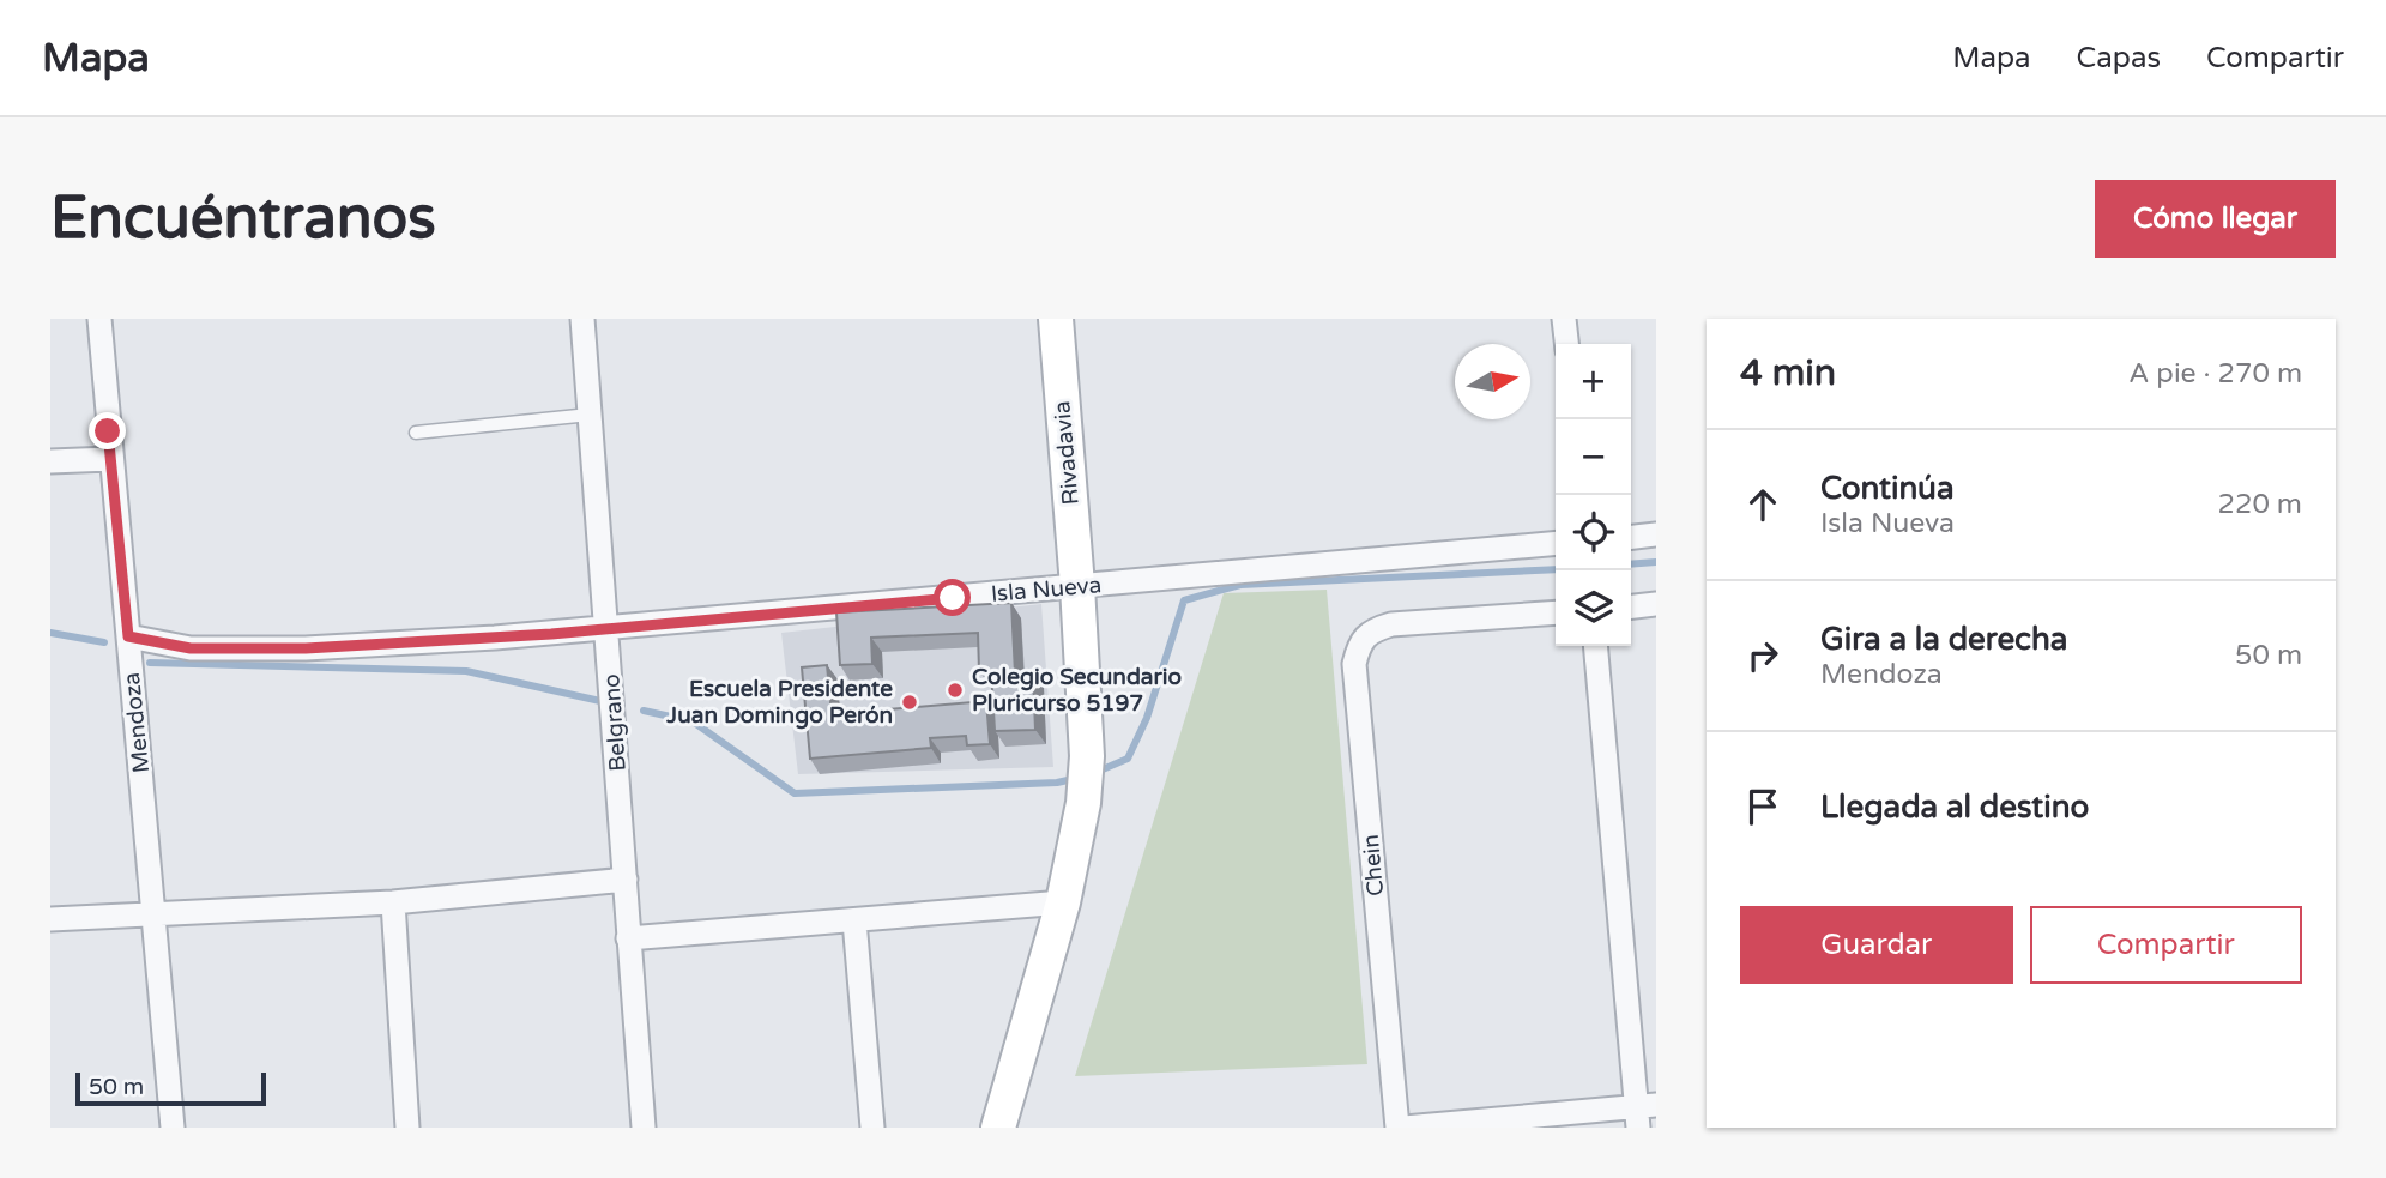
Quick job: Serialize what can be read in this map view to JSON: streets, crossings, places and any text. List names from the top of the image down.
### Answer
{
  "streets": {
    "main road": ["Rivadavia"],
    "street": [
      "Isla Nueva",
      "Mendoza",
      "Belgrano",
      "Chein"
    ]
  },
  "crossings": [
    ["Rivadavia", "Isla Nueva"],
    ["Isla Nueva", "Mendoza"],
    ["Isla Nueva", "Belgrano"]
  ],
  "places": ["Colegio Secundario Pluricurso 5197", "Escuela Presidente Juan Domingo Perón"],
  "scale_bar": "50 m",
  "north": "right",
  "page": {
    "header": "Mapa",
    "nav": ["Mapa", "Capas", "Compartir"],
    "buttons": [
      "Cómo llegar",
      ["Guardar", "Compartir"]
    ],
    "title": "Encuéntranos",
    "heading": ["4 min", "A pie · 270 m"],
    "map_buttons": ["+", "−"],
    "list": [
      ["Continúa", "Isla Nueva", "220 m"],
      ["Gira a la derecha", "Mendoza", "50 m"],
      "Llegada al destino"
    ],
    "scale": "50 m"
  }
}
